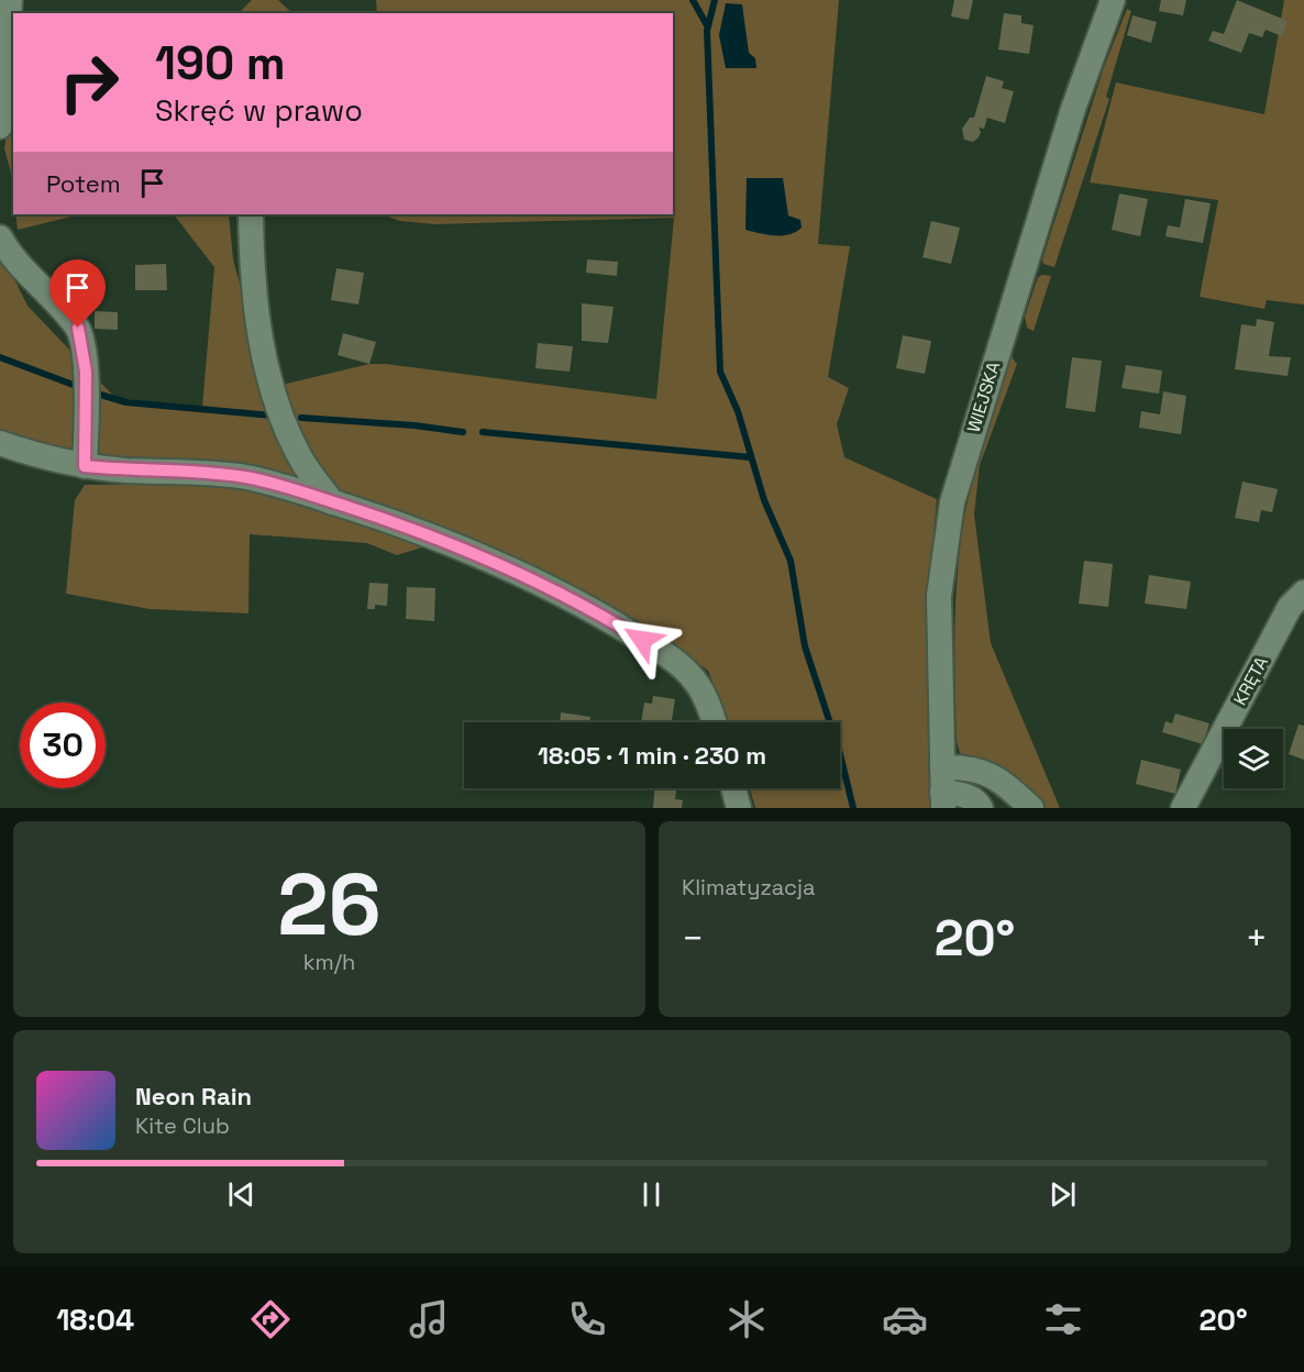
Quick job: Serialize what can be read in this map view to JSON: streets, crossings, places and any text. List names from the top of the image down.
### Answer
{
  "streets": {
    "street": ["WIEJSKA", "KRĘTA"]
  },
  "page": {
    "turn": ["190 m", "Skręć w prawo"],
    "then": "Potem",
    "limit": "30",
    "trip": "18:05 · 1 min · 230 m",
    "tile": [
      ["26", "km/h"],
      "Klimatyzacja"
    ],
    "heat": ["−", "20°", "+"],
    "song": ["Neon Rain", "Kite Club"],
    "tabs": ["18:04", "20°"]
  }
}
